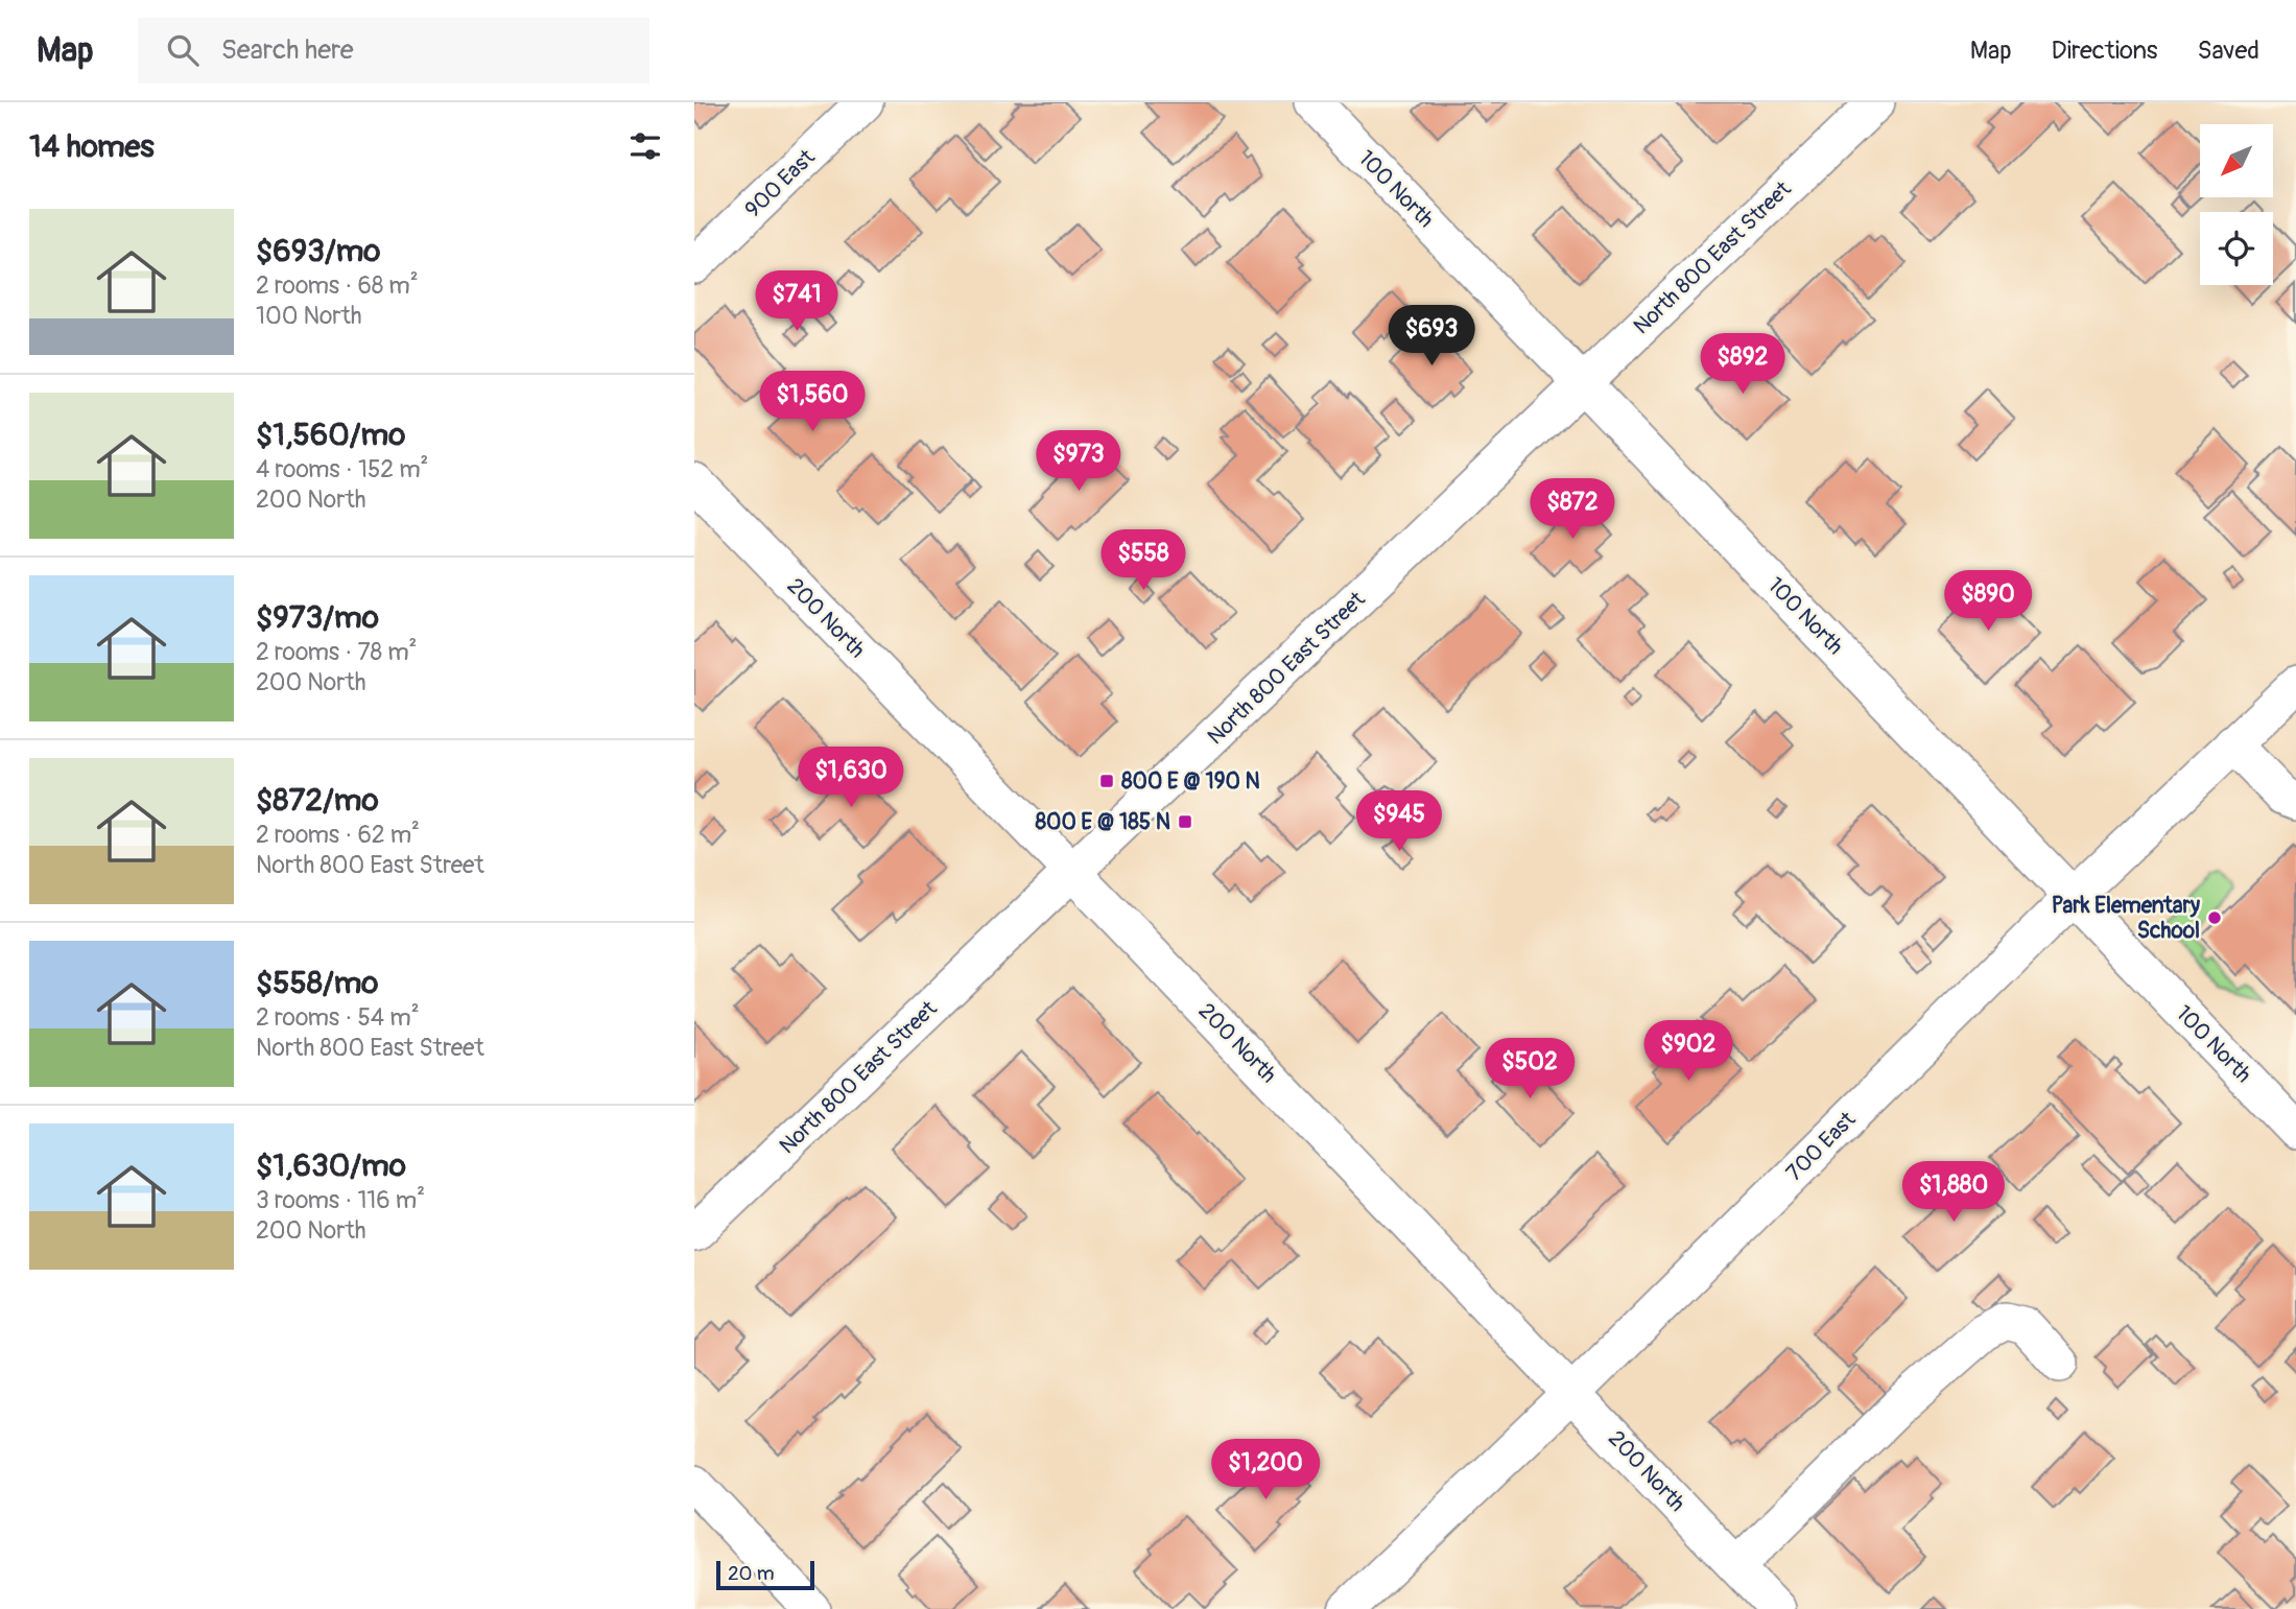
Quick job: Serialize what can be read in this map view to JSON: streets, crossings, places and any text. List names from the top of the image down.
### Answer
{
  "streets": {
    "street": [
      "900 East",
      "100 North",
      "North 800 East Street",
      "200 North",
      "700 East"
    ]
  },
  "crossings": [
    ["100 North", "North 800 East Street"],
    ["100 North", "700 East"],
    ["North 800 East Street", "200 North"],
    ["200 North", "700 East"]
  ],
  "places": {
    "transit": ["800 E @ 190 N", "800 E @ 185 N"],
    "other": ["Park Elementary School"]
  },
  "scale_bar": "20 m",
  "north": "bottom left",
  "page": {
    "header": "Map",
    "search": "Search here",
    "nav": ["Map", "Directions", "Saved"],
    "heading": "14 homes",
    "list": [
      {
        "name": "$693/mo",
        "note": "2 rooms · 68 m² · 100 North"
      },
      {
        "name": "$1,560/mo",
        "note": "4 rooms · 152 m² · 200 North"
      },
      {
        "name": "$973/mo",
        "note": "2 rooms · 78 m² · 200 North"
      },
      {
        "name": "$872/mo",
        "note": "2 rooms · 62 m² · North 800 East Street"
      },
      {
        "name": "$558/mo",
        "note": "2 rooms · 54 m² · North 800 East Street"
      },
      {
        "name": "$1,630/mo",
        "note": "3 rooms · 116 m² · 200 North"
      }
    ],
    "price": [
      "$741",
      "$693",
      "$892",
      "$1,560",
      "$973",
      "$872",
      "$558",
      "$890",
      "$1,630",
      "$945",
      "$902",
      "$502",
      "$1,880",
      "$1,200"
    ],
    "scale": "20 m"
  }
}
